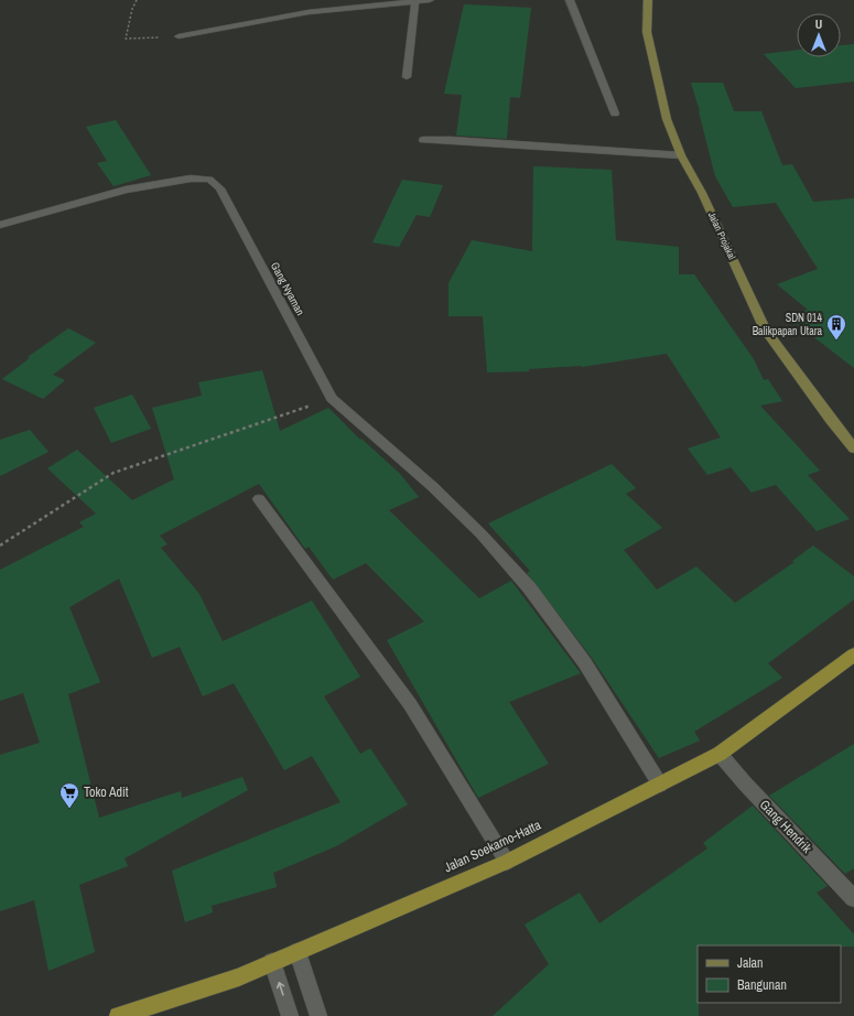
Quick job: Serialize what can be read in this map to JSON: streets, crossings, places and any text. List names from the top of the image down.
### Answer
{
  "streets": {
    "highway": ["Jalan Soekarno-Hatta"],
    "main road": ["Jalan Projakal"],
    "street": ["Gang Nyaman", "Gang Hendrik"]
  },
  "crossings": [
    ["Gang Hendrik", "Jalan Soekarno-Hatta"]
  ],
  "places": {
    "building": ["SDN 014 Balikpapan Utara"],
    "supermarket": ["Toko Adit"]
  },
  "legend": ["Jalan", "Bangunan"],
  "north": "top"
}
